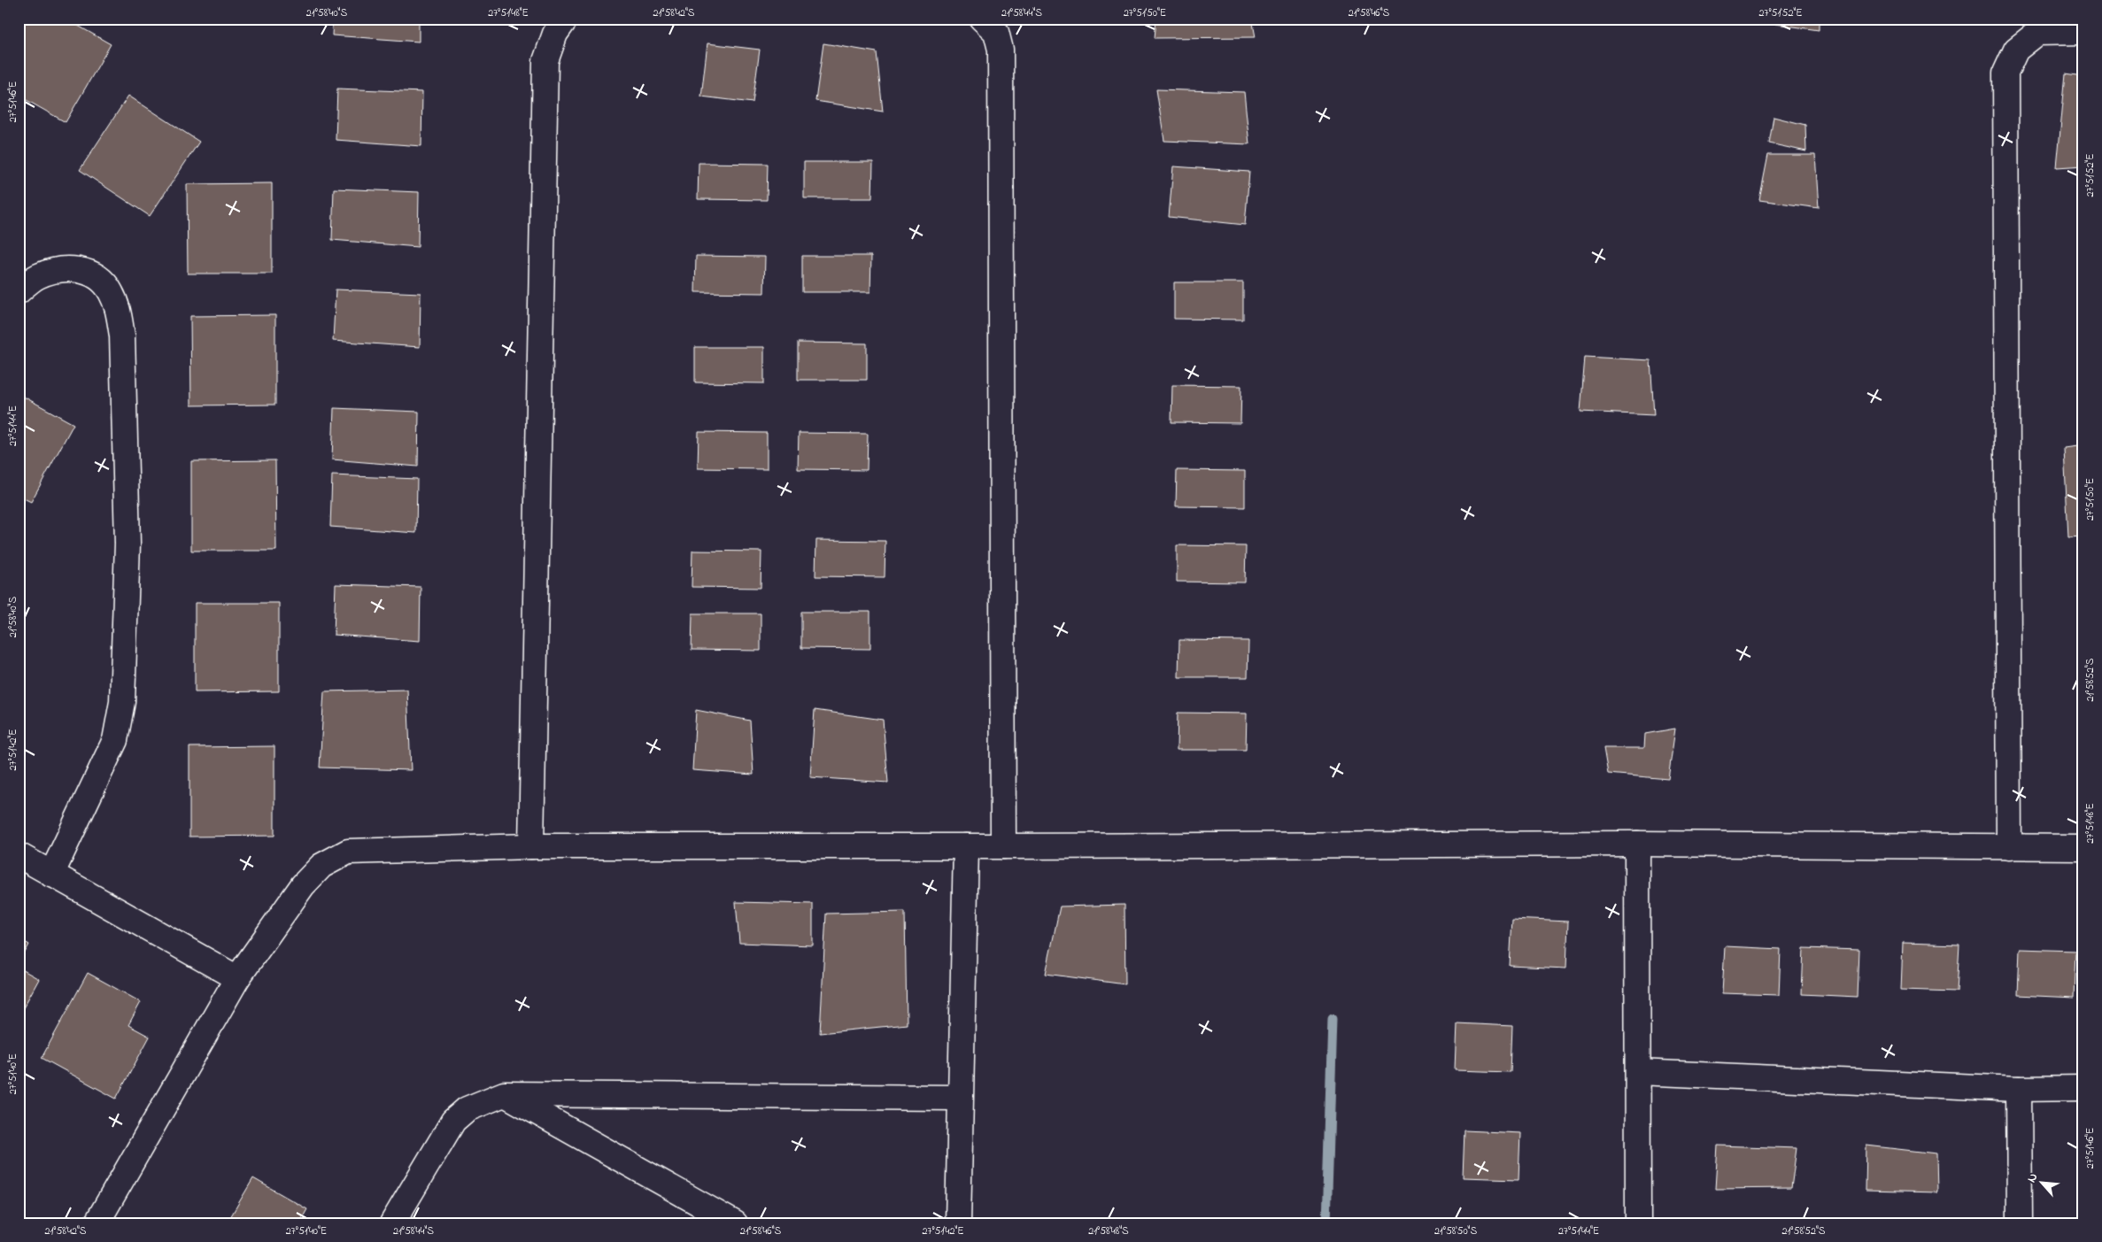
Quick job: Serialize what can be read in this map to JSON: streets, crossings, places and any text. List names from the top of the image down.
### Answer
{
  "north": "top left",
  "coordinates": [
    "21°58'40\"S",
    "27°51'48\"E",
    "21°58'42\"S",
    "21°58'44\"S",
    "27°51'50\"E",
    "21°58'46\"S",
    "27°51'52\"E",
    "27°51'46\"E",
    "27°51'44\"E",
    "21°58'52\"S",
    "27°51'42\"E",
    "27°51'40\"E",
    "21°58'48\"S",
    "21°58'50\"S"
  ]
}
